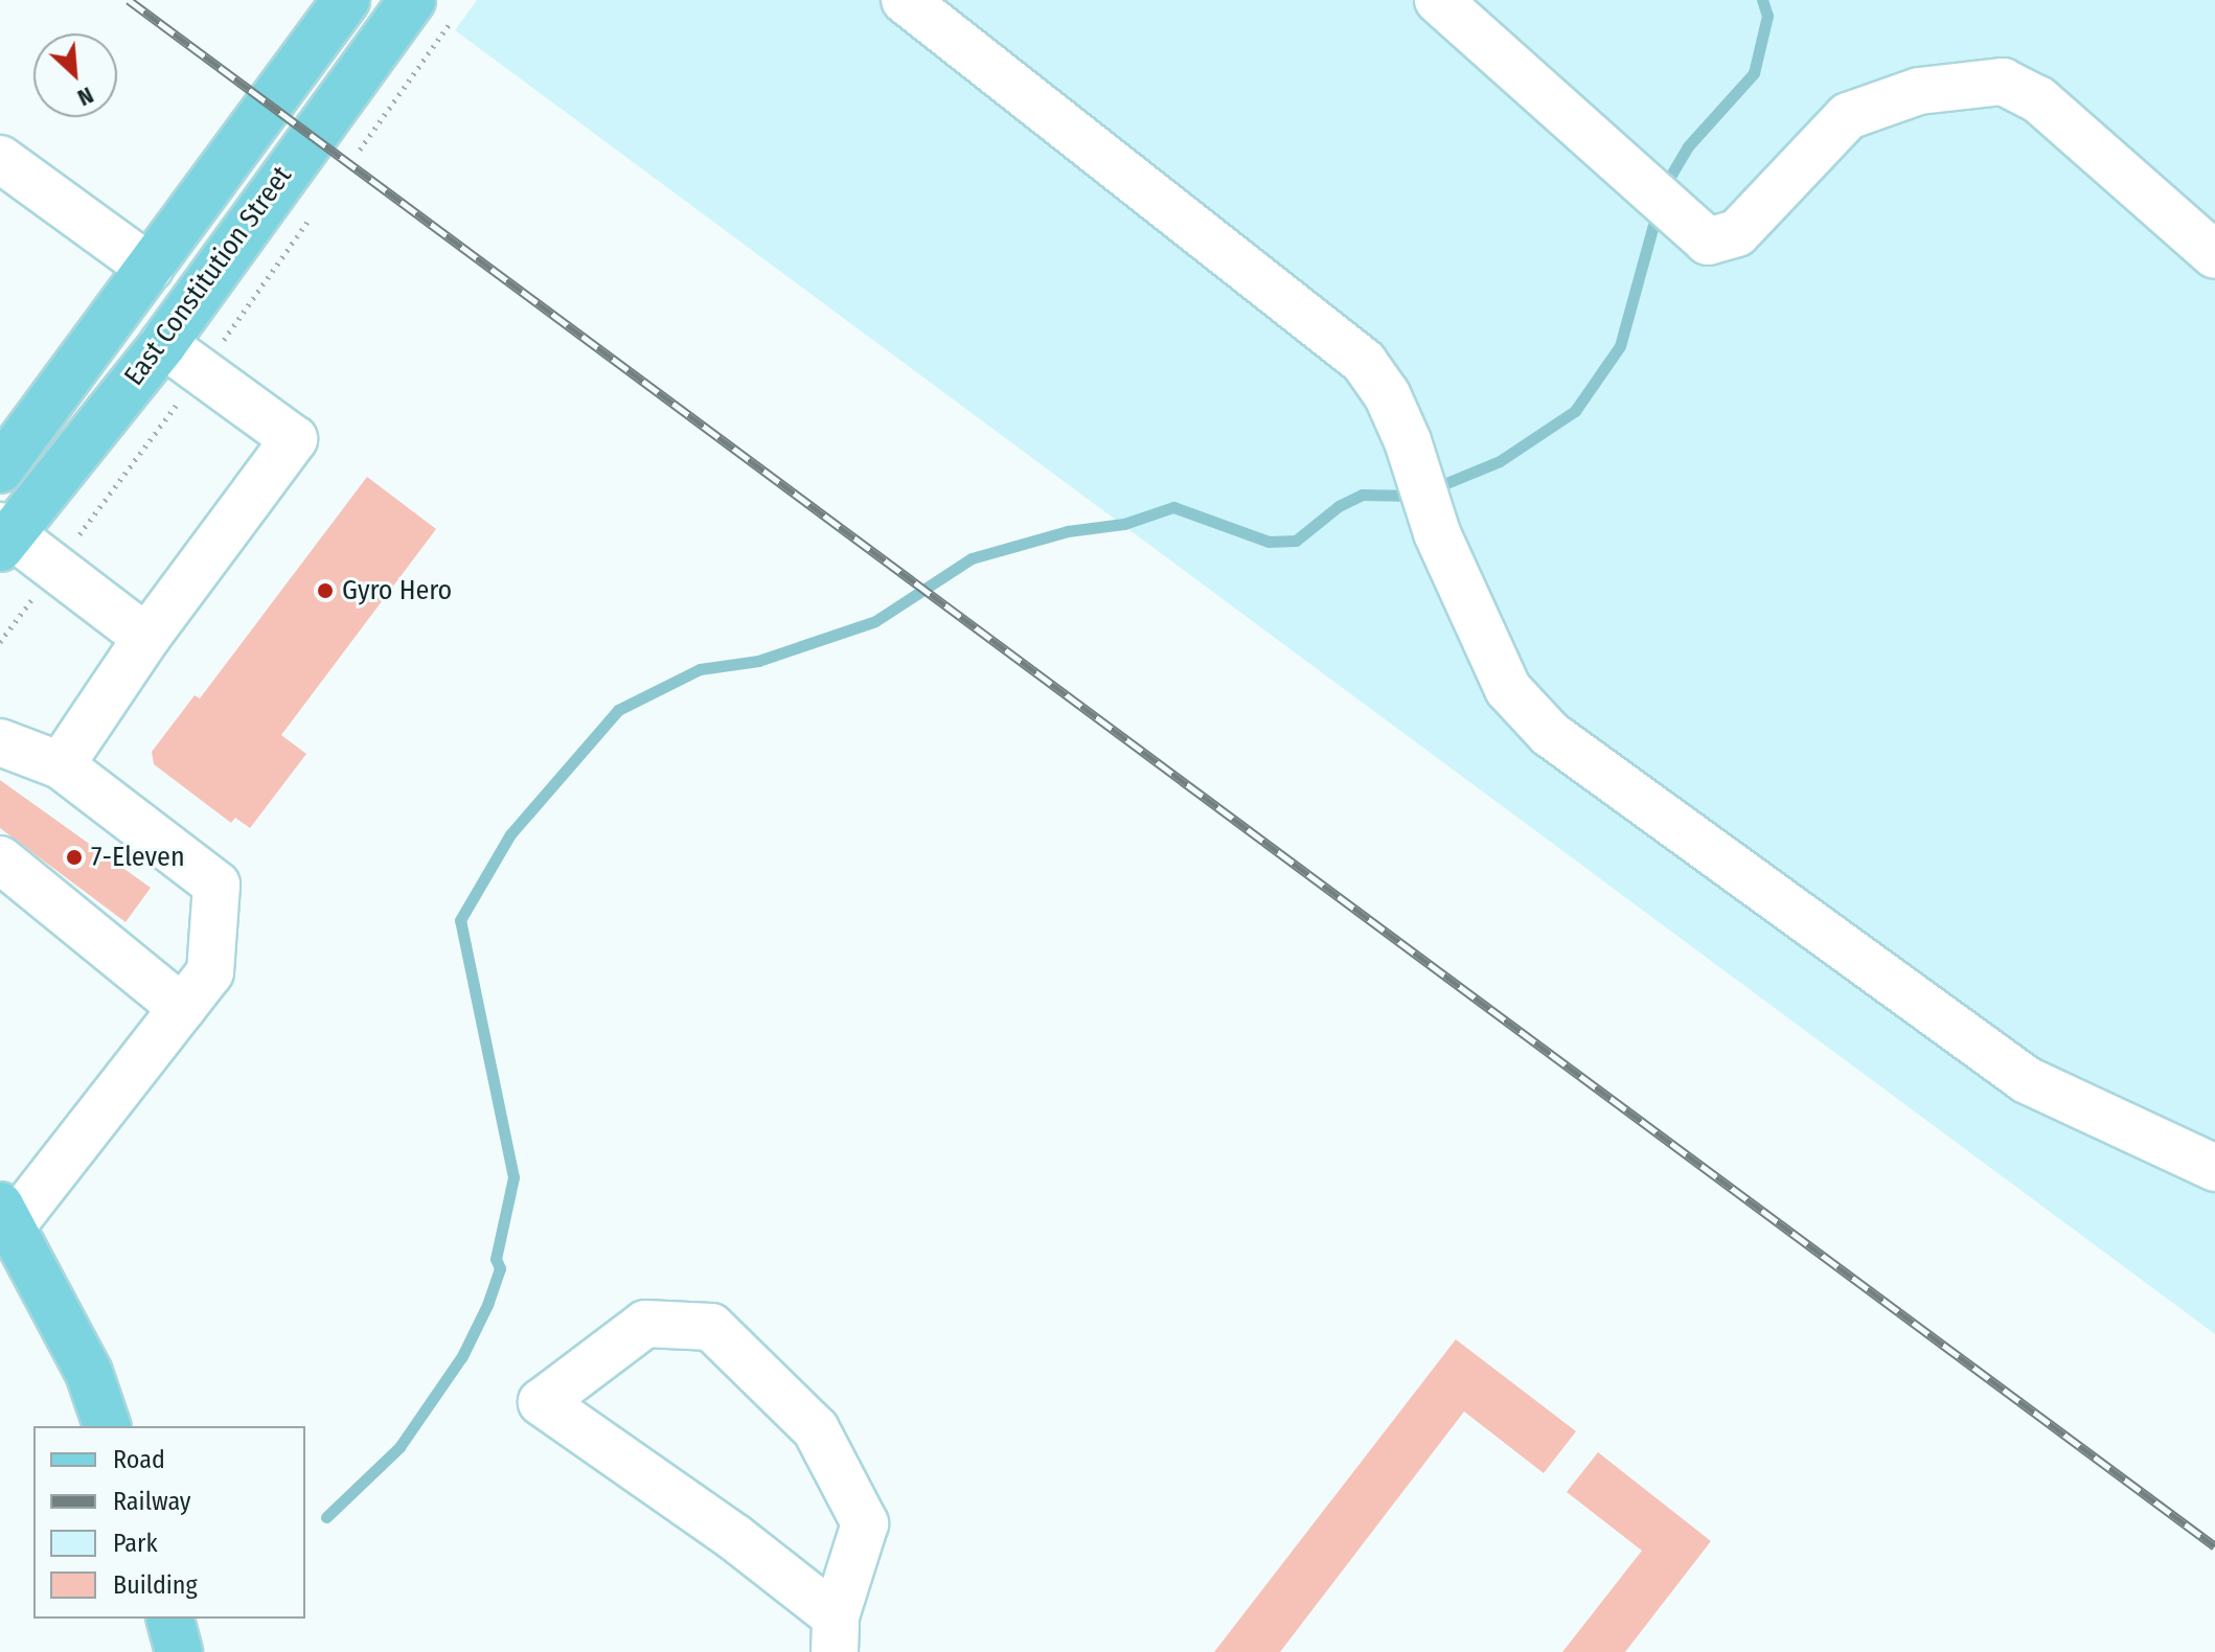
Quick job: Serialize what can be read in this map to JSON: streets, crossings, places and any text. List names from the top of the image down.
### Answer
{
  "streets": {
    "main road": ["East Constitution Street"]
  },
  "places": ["Gyro Hero", "7-Eleven"],
  "legend": [
    "Road",
    "Railway",
    "Park",
    "Building"
  ],
  "north": "bottom right"
}
